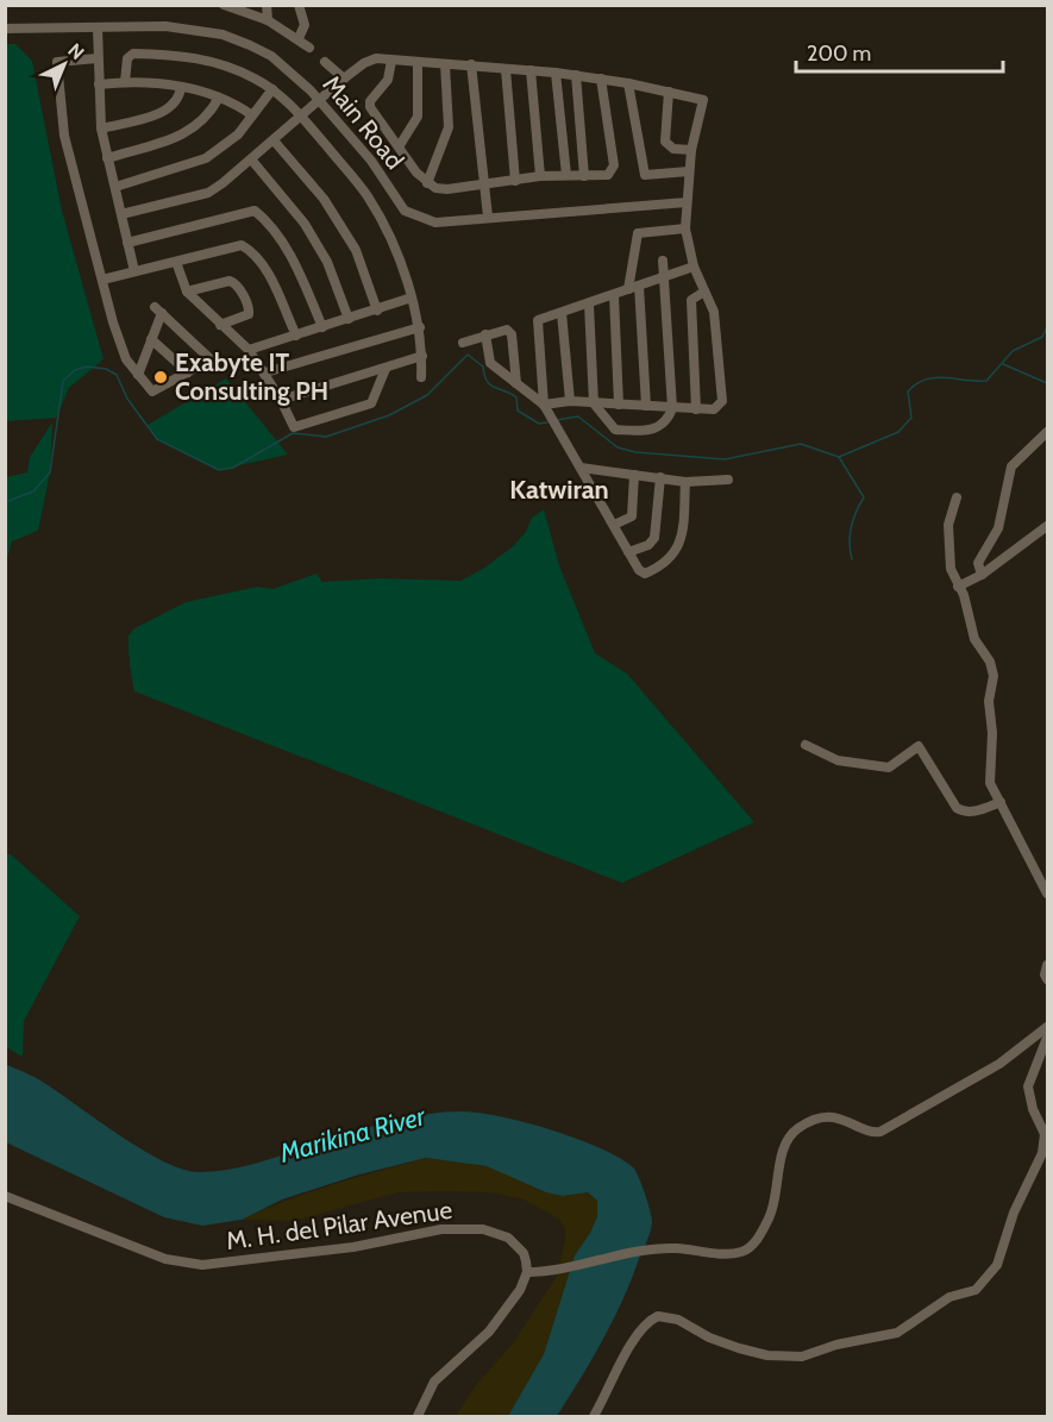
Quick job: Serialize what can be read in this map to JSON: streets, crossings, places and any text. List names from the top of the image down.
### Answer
{
  "streets": {
    "street": ["Main Road", "M. H. del Pilar Avenue"]
  },
  "districts": ["Katwiran"],
  "water": ["Marikina River"],
  "places": ["Exabyte IT Consulting PH"],
  "scale_bar": "200 m",
  "north": "top right"
}
